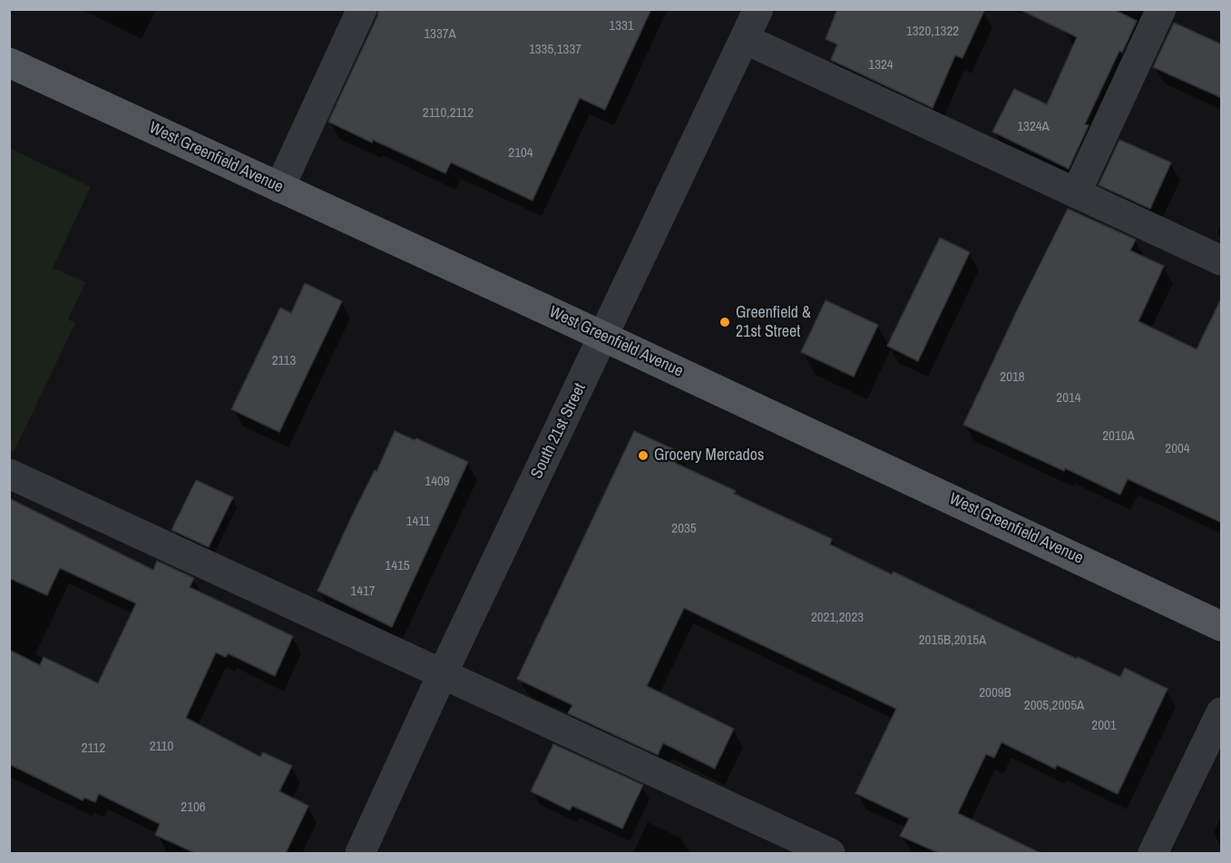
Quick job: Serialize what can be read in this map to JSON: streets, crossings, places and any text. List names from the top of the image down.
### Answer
{
  "streets": {
    "main road": ["West Greenfield Avenue"],
    "street": ["South 21st Street"]
  },
  "crossings": [
    ["West Greenfield Avenue", "South 21st Street"]
  ],
  "places": ["Greenfield & 21st Street", "Grocery Mercados"],
  "house_numbers": [
    "1331",
    "1320,1322",
    "1337A",
    "1335,1337",
    "1324",
    "2110,2112",
    "1324A",
    "2104",
    "2113",
    "2018",
    "2014",
    "2010A",
    "2004",
    "1409",
    "1411",
    "2035",
    "1415",
    "1417",
    "2021,2023",
    "2015B,2015A",
    "2009B",
    "2005,2005A",
    "2001",
    "2110",
    "2112",
    "2106"
  ]
}
